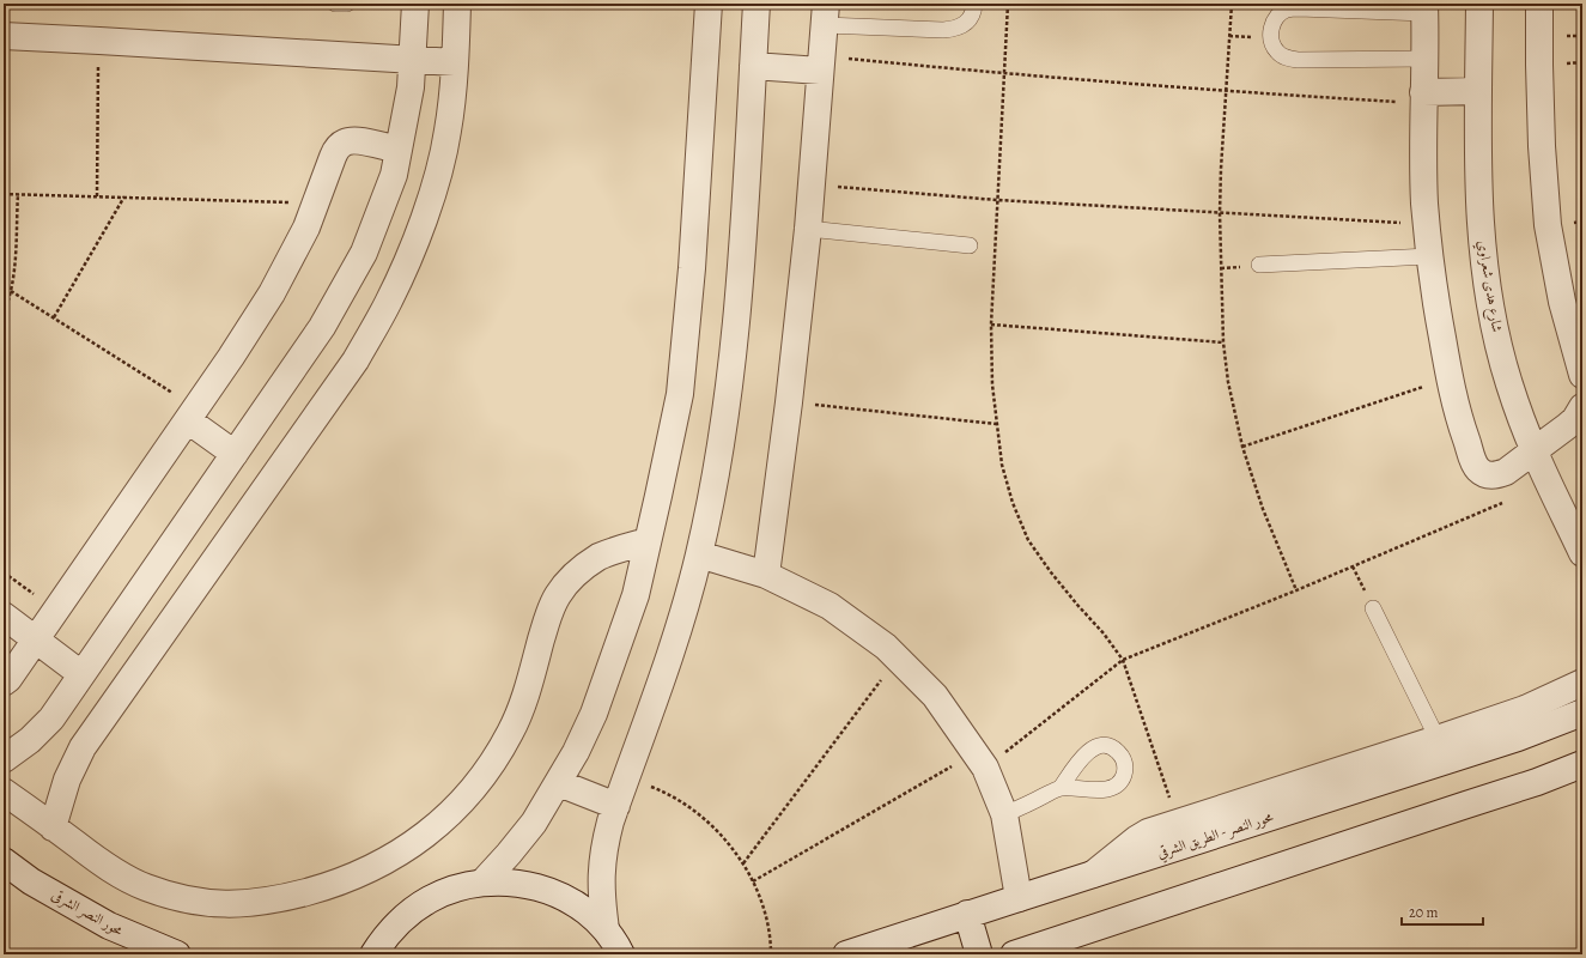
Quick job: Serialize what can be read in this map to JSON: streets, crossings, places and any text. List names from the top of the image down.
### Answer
{
  "streets": {
    "street": ["شارع هدى شعراوي", "محور النصر - الطريق الشرقي", "محور النصر الشرقى"]
  },
  "scale_bar": "20 m"
}
